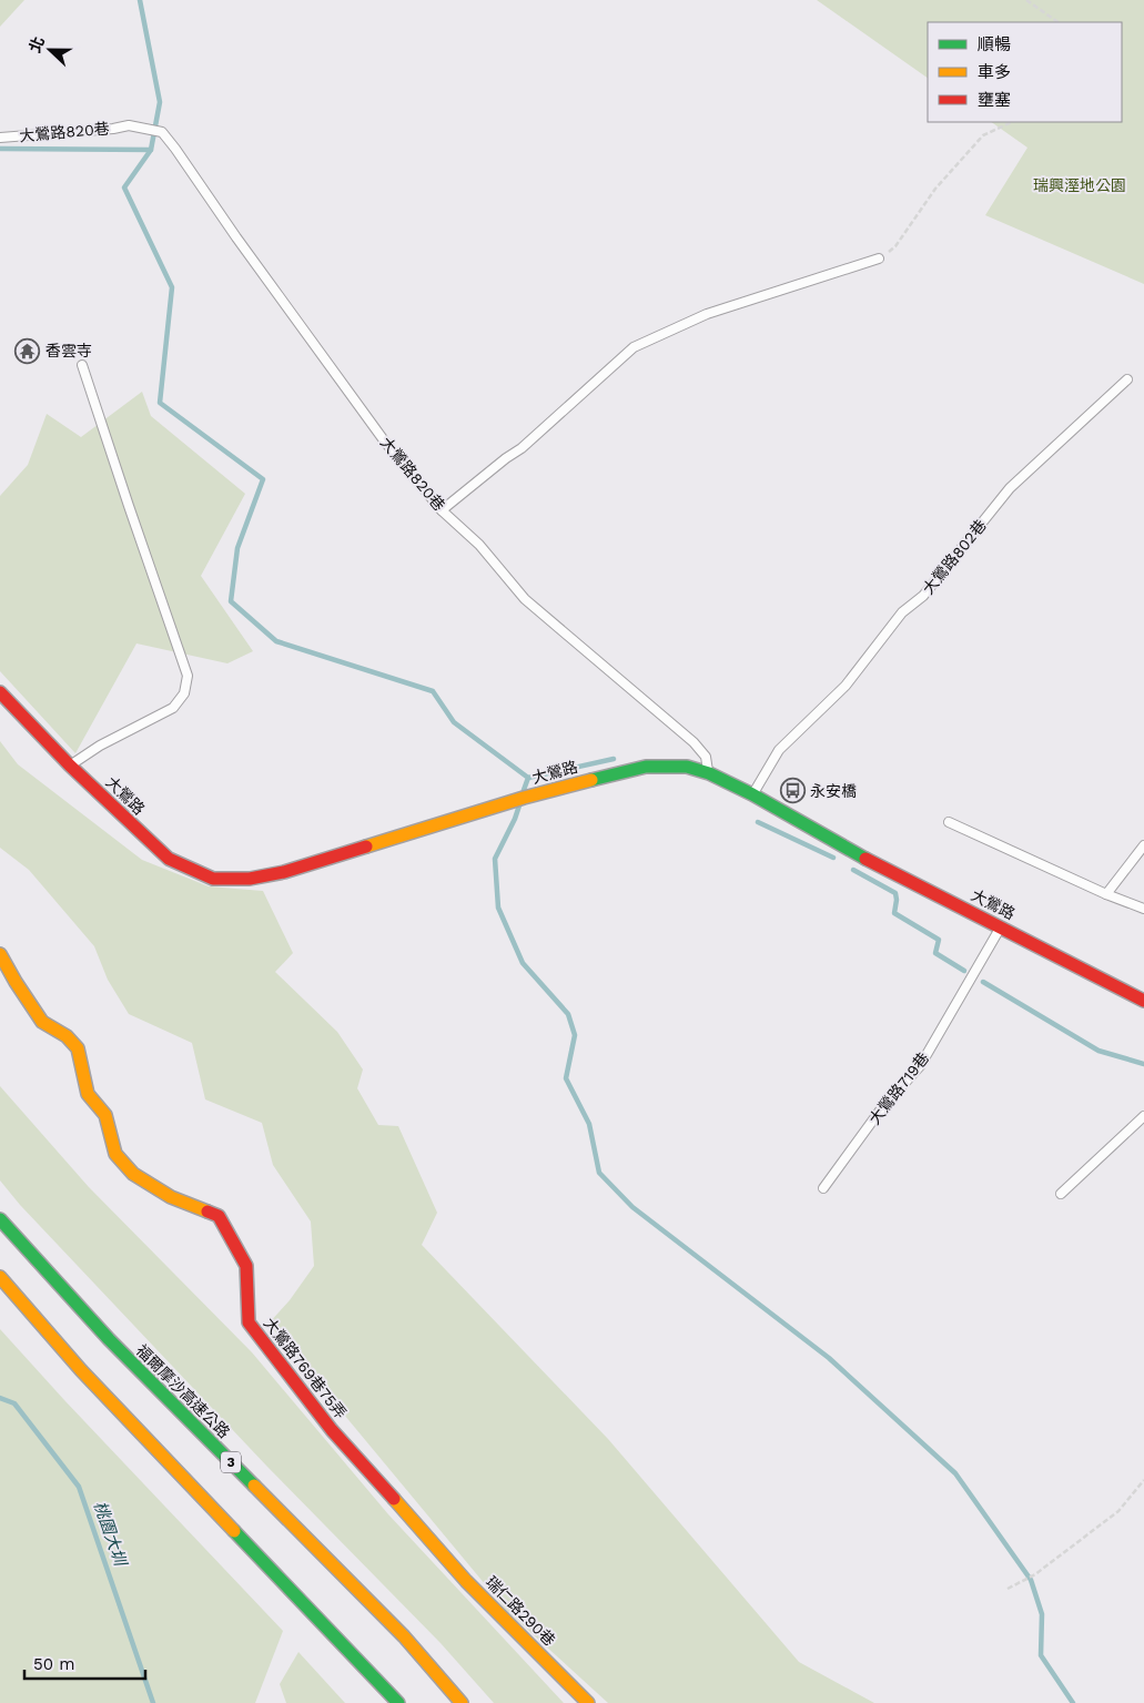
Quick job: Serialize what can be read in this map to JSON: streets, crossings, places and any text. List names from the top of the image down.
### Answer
{
  "streets": {
    "main road": [
      "大鶯路",
      "大鶯路769巷75弄",
      "福爾摩沙高速公路",
      "3",
      "瑞仁路290巷"
    ],
    "lane": ["大鶯路820巷", "大鶯路802巷", "大鶯路719巷"]
  },
  "crossings": [
    ["大鶯路820巷", "大鶯路"],
    ["大鶯路802巷", "大鶯路"],
    ["大鶯路", "大鶯路719巷"],
    ["大鶯路769巷75弄", "瑞仁路290巷"]
  ],
  "water": ["桃園大圳"],
  "parks": ["瑞興溼地公園"],
  "places": {
    "temple": ["香雲寺"],
    "bus stop": ["永安橋"]
  },
  "legend": ["順暢", "車多", "壅塞"],
  "scale_bar": "50 m",
  "north": "left"
}
